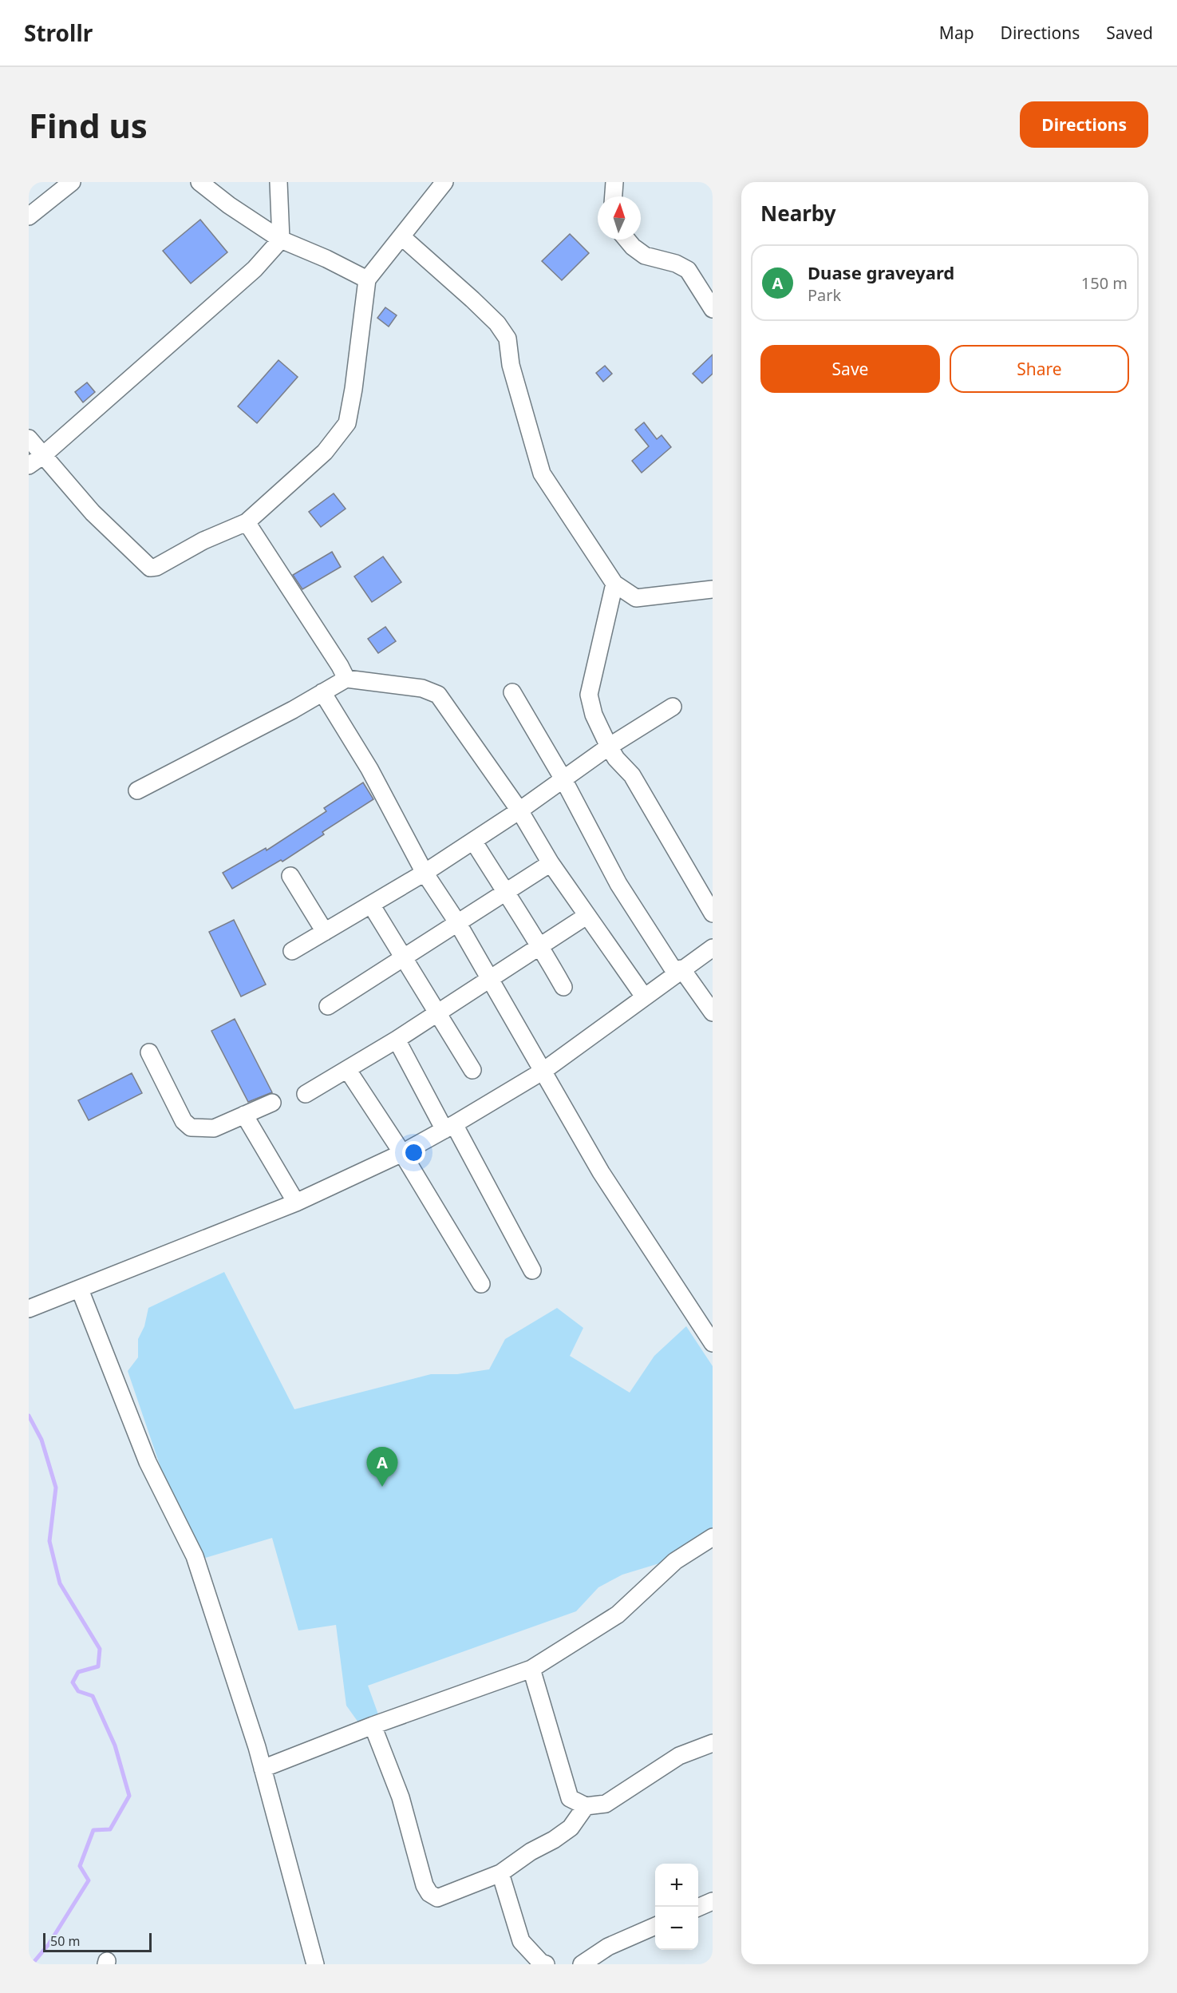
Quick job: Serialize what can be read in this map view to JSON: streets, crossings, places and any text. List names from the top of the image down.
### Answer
{
  "scale_bar": "50 m",
  "north": "top",
  "page": {
    "header": "Strollr",
    "nav": ["Map", "Directions", "Saved"],
    "buttons": [
      "Directions",
      ["Save", "Share"]
    ],
    "title": "Find us",
    "heading": "Nearby",
    "list": [
      {
        "mark": "A",
        "name": "Duase graveyard",
        "note": "Park",
        "value": "150 m"
      }
    ],
    "pins": "A",
    "map_buttons": ["+", "−"],
    "scale": "50 m"
  }
}
